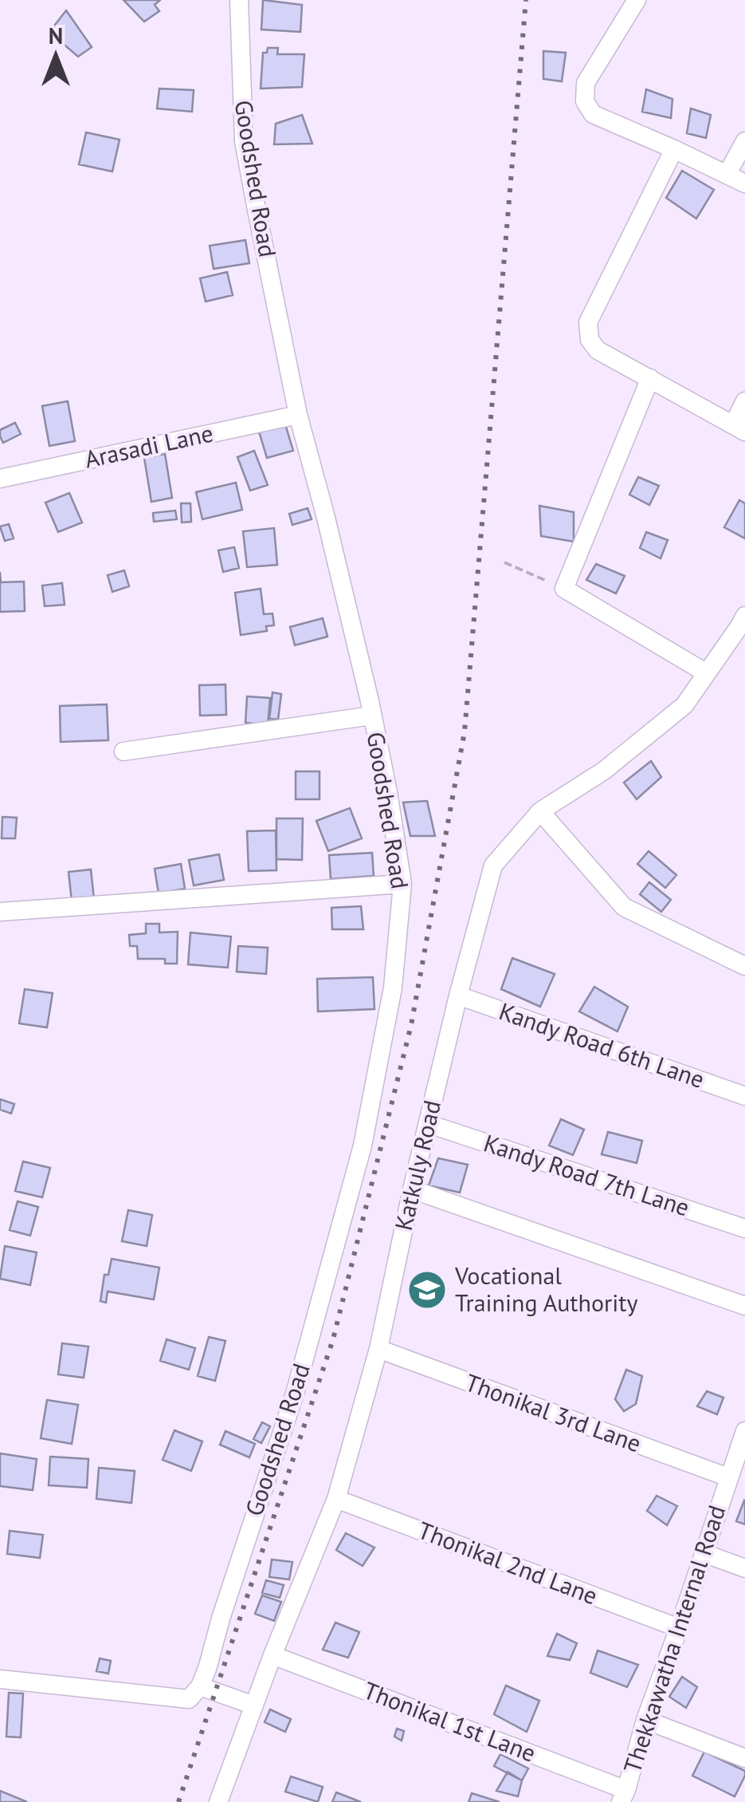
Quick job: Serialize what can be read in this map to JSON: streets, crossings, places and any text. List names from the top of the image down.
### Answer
{
  "streets": {
    "street": [
      "Goodshed Road",
      "Arasadi Lane",
      "Kandy Road 6th Lane",
      "Katkuly Road",
      "Kandy Road 7th Lane",
      "Thonikal 3rd Lane",
      "Thonikal 2nd Lane",
      "Thekkawatha Internal Road",
      "Thonikal 1st Lane"
    ]
  },
  "crossings": [
    ["Goodshed Road", "Arasadi Lane"],
    ["Kandy Road 6th Lane", "Katkuly Road"],
    ["Katkuly Road", "Kandy Road 7th Lane"],
    ["Katkuly Road", "Thonikal 3rd Lane"],
    ["Katkuly Road", "Thonikal 2nd Lane"],
    ["Katkuly Road", "Thonikal 1st Lane"],
    ["Thonikal 3rd Lane", "Thekkawatha Internal Road"],
    ["Thonikal 2nd Lane", "Thekkawatha Internal Road"],
    ["Thekkawatha Internal Road", "Thonikal 1st Lane"]
  ],
  "places": {
    "school or university": ["Vocational Training Authority"]
  },
  "north": "top"
}
